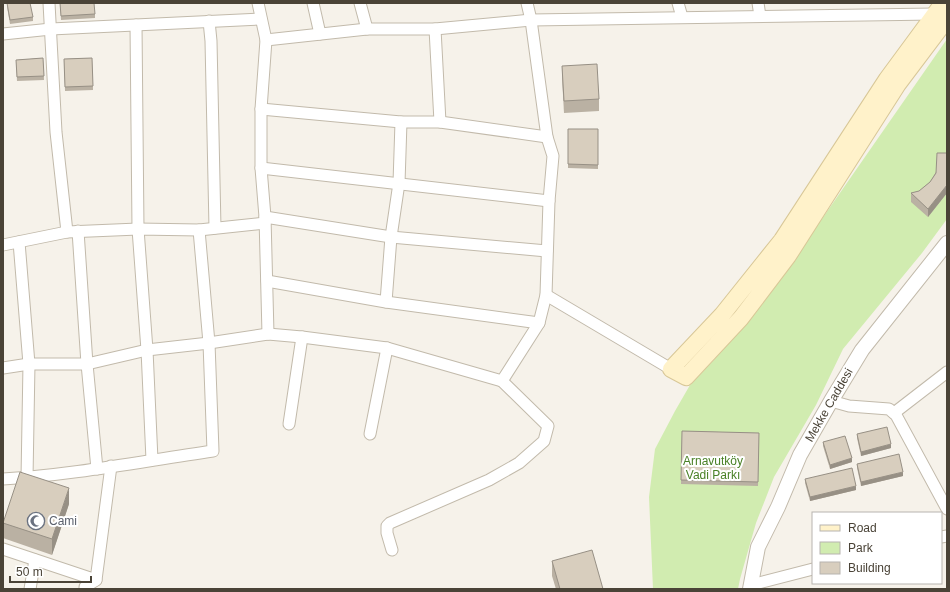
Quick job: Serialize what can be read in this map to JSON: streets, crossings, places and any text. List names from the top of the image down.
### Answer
{
  "streets": {
    "street": ["Mekke Caddesi"]
  },
  "parks": ["Arnavutköy Vadi Parkı"],
  "places": {
    "mosque": ["Cami"]
  },
  "legend": ["Road", "Park", "Building"],
  "scale_bar": "50 m"
}
